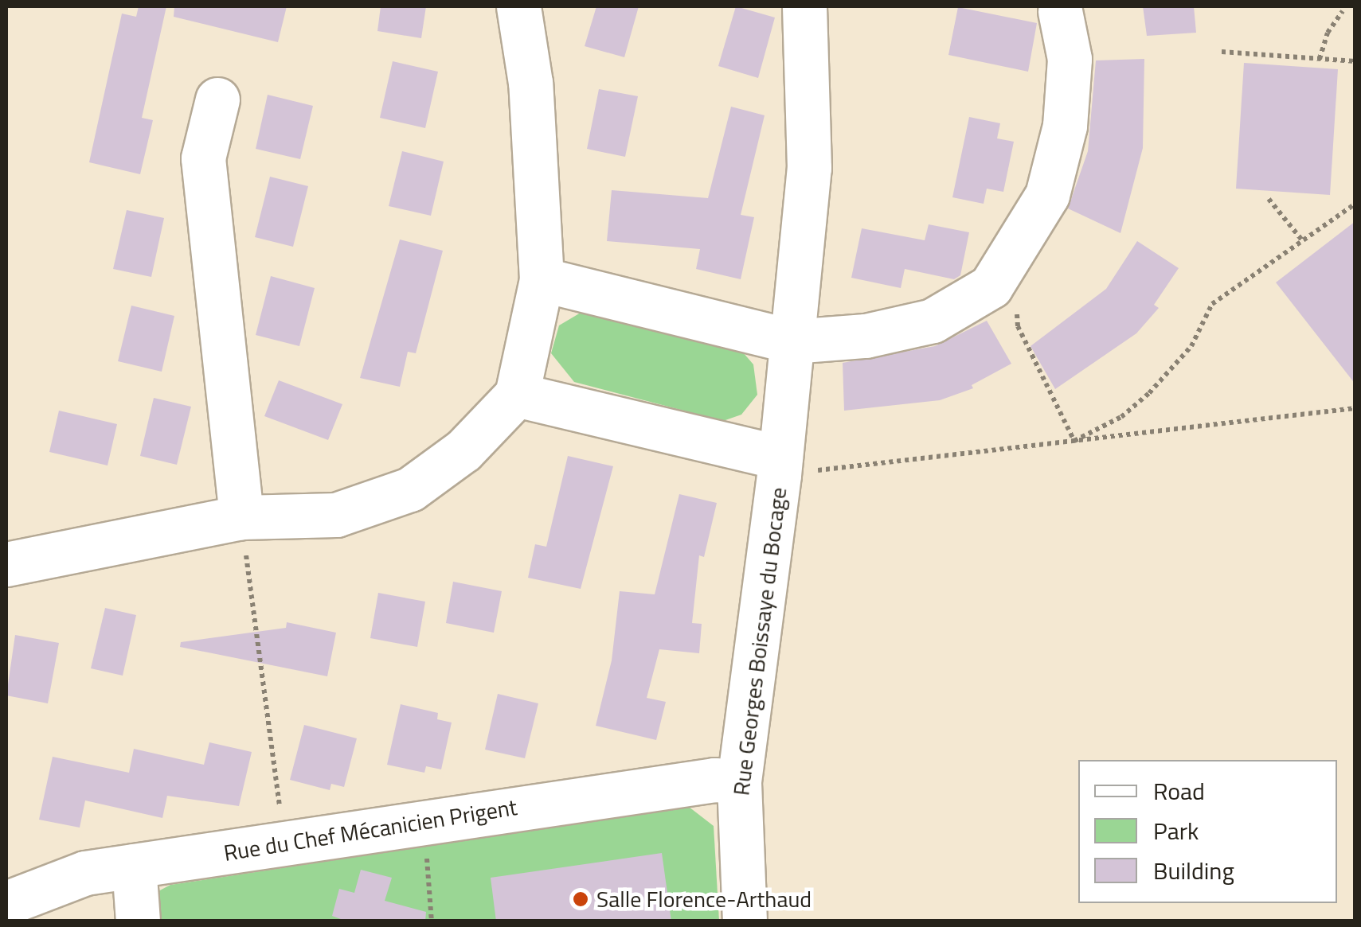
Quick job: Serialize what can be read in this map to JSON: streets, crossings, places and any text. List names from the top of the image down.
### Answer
{
  "streets": {
    "street": ["Rue Georges Boissaye du Bocage", "Rue du Chef Mécanicien Prigent"]
  },
  "crossings": [
    ["Rue Georges Boissaye du Bocage", "Rue du Chef Mécanicien Prigent"]
  ],
  "places": ["Salle Florence-Arthaud"],
  "legend": ["Road", "Park", "Building"]
}
